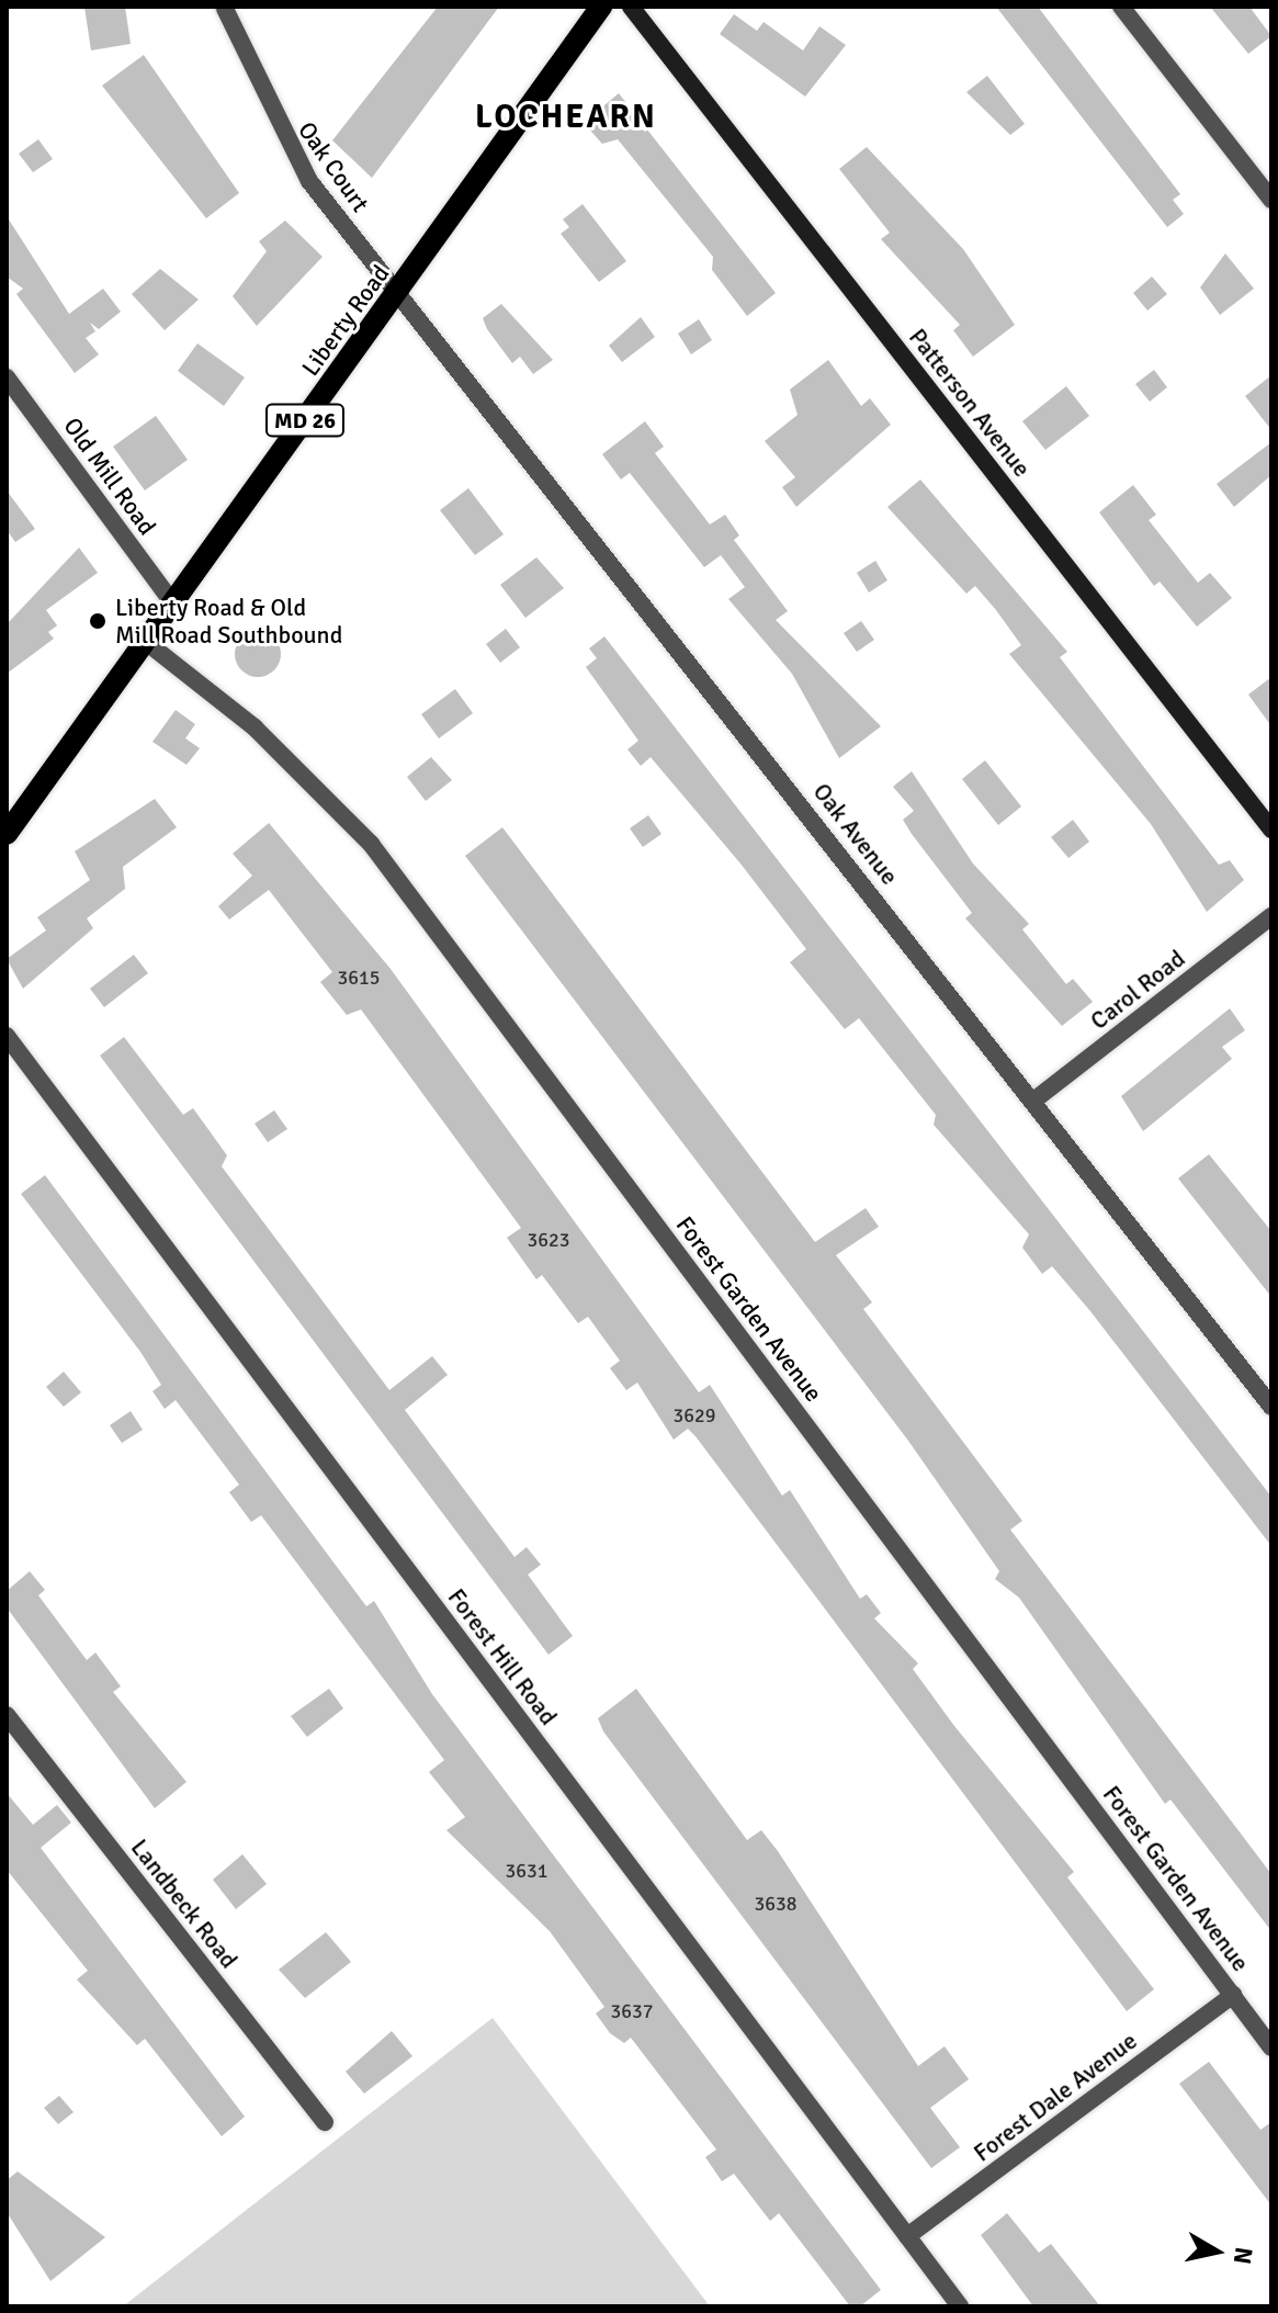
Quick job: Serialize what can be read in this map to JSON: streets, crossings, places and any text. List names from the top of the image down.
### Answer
{
  "streets": {
    "main road": ["Liberty Road", "Patterson Avenue", "MD 26"],
    "street": [
      "Oak Court",
      "Old Mill Road",
      "Oak Avenue",
      "Carol Road",
      "Forest Garden Avenue",
      "Forest Hill Road",
      "Landbeck Road",
      "Forest Dale Avenue"
    ]
  },
  "crossings": [
    ["Oak Court", "Liberty Road"],
    ["Oak Court", "Oak Avenue"],
    ["Liberty Road", "Old Mill Road"],
    ["Liberty Road", "Oak Avenue"],
    ["Liberty Road", "Forest Garden Avenue"],
    ["Oak Avenue", "Carol Road"],
    ["Forest Garden Avenue", "Forest Dale Avenue"],
    ["Forest Hill Road", "Forest Dale Avenue"]
  ],
  "districts": ["LOCHEARN"],
  "places": ["Liberty Road & Old Mill Road Southbound"],
  "house_numbers": [
    "3615",
    "3623",
    "3629",
    "3631",
    "3638",
    "3637"
  ],
  "north": "right"
}
